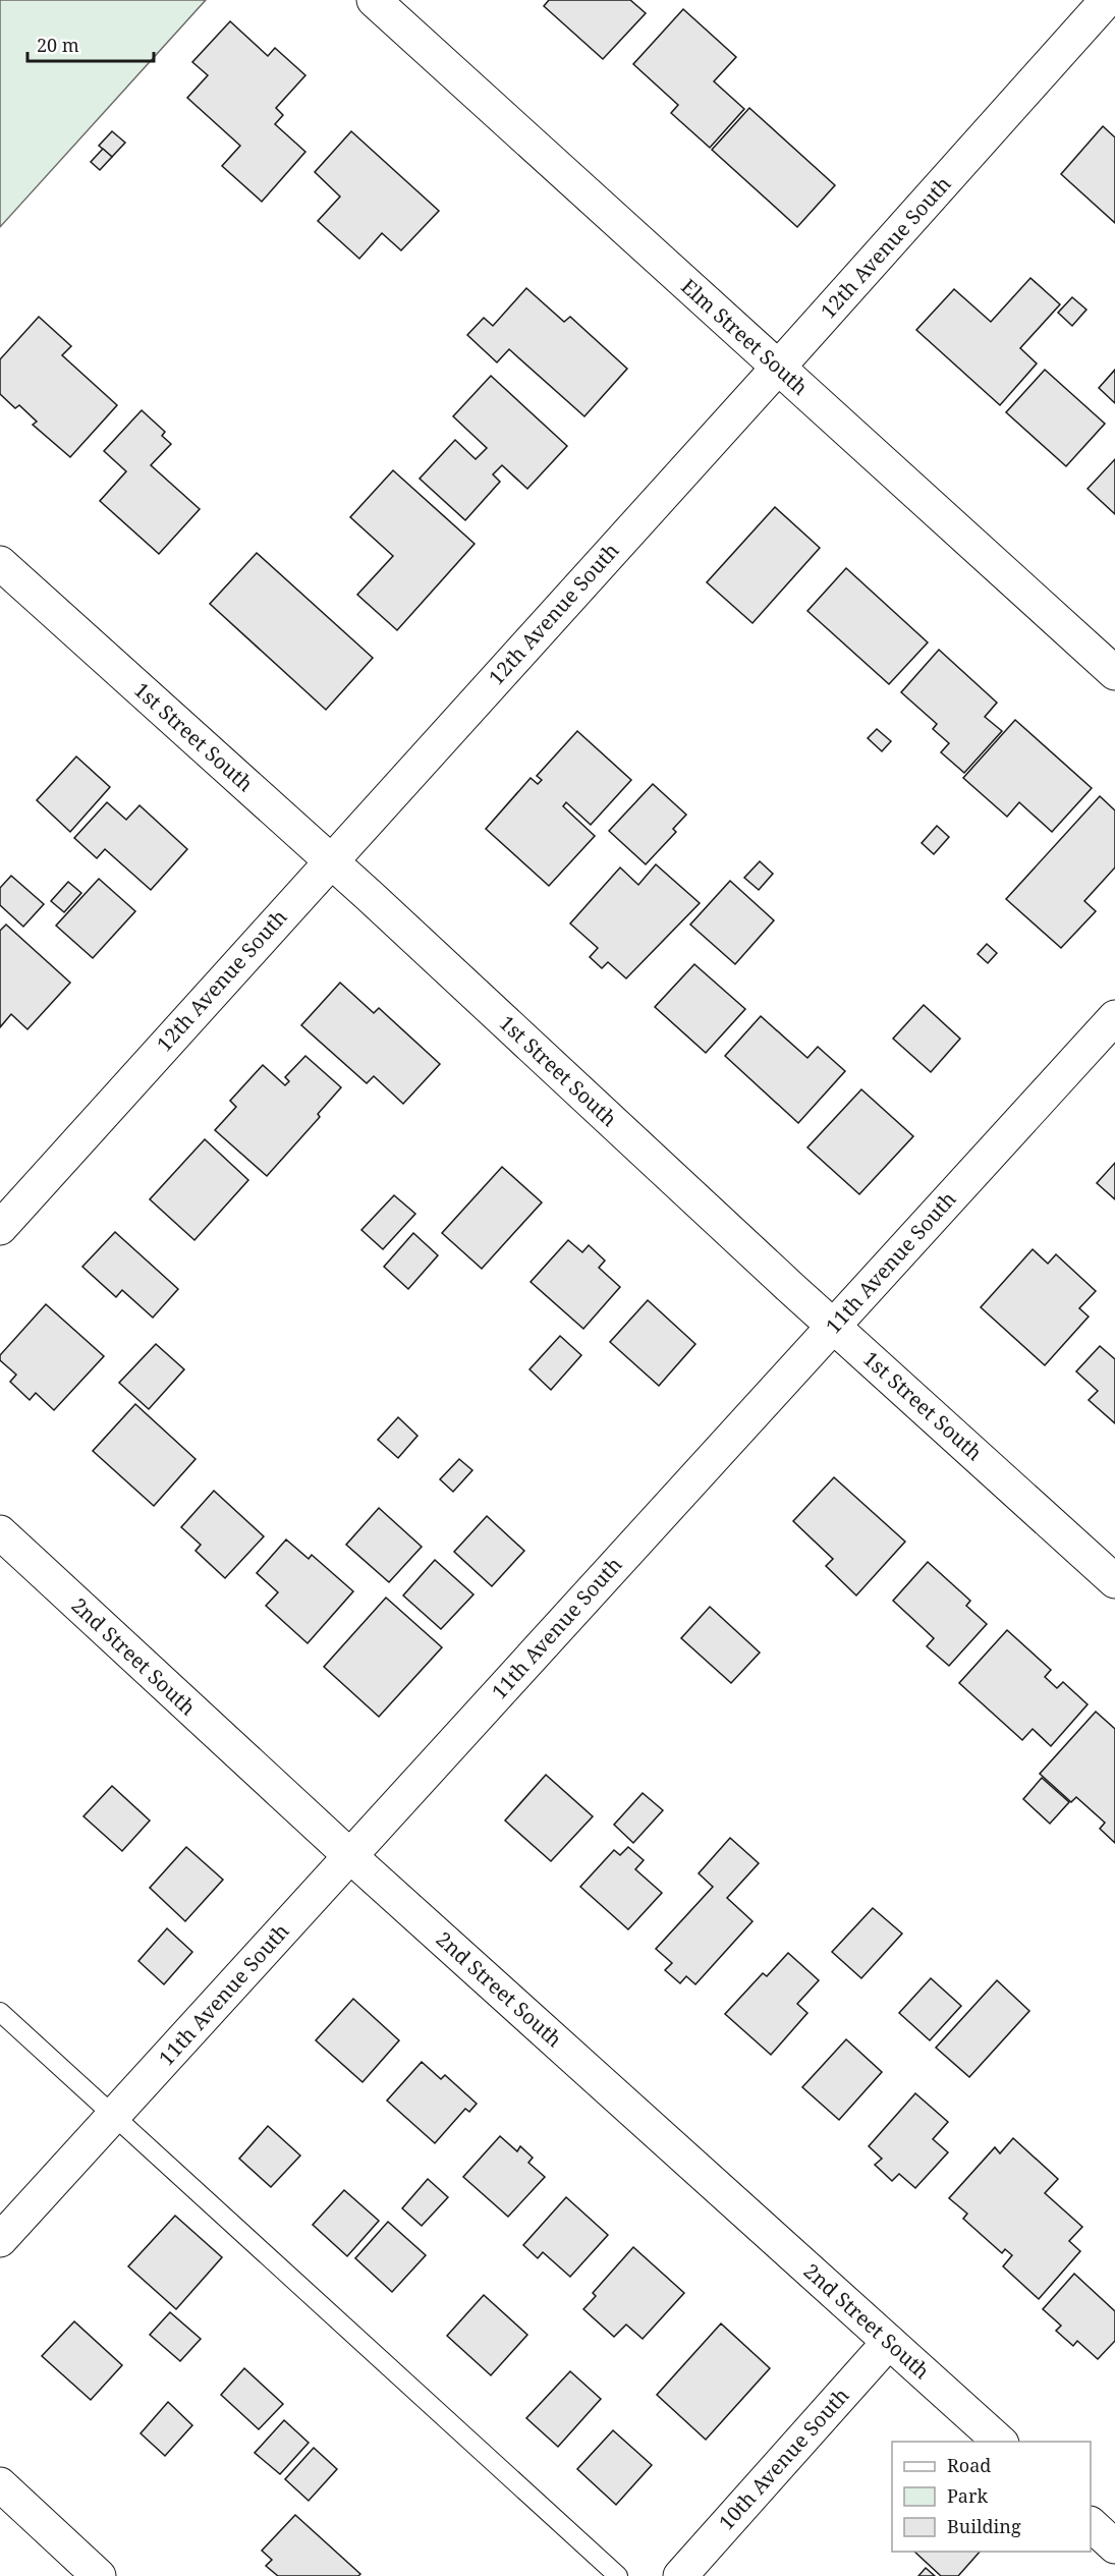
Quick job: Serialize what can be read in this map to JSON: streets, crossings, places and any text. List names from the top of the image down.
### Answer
{
  "streets": {
    "street": [
      "12th Avenue South",
      "Elm Street South",
      "1st Street South",
      "11th Avenue South",
      "2nd Street South",
      "10th Avenue South"
    ]
  },
  "crossings": [
    ["12th Avenue South", "Elm Street South"],
    ["12th Avenue South", "1st Street South"],
    ["1st Street South", "11th Avenue South"],
    ["11th Avenue South", "2nd Street South"],
    ["2nd Street South", "10th Avenue South"]
  ],
  "legend": ["Road", "Park", "Building"],
  "scale_bar": "20 m"
}
